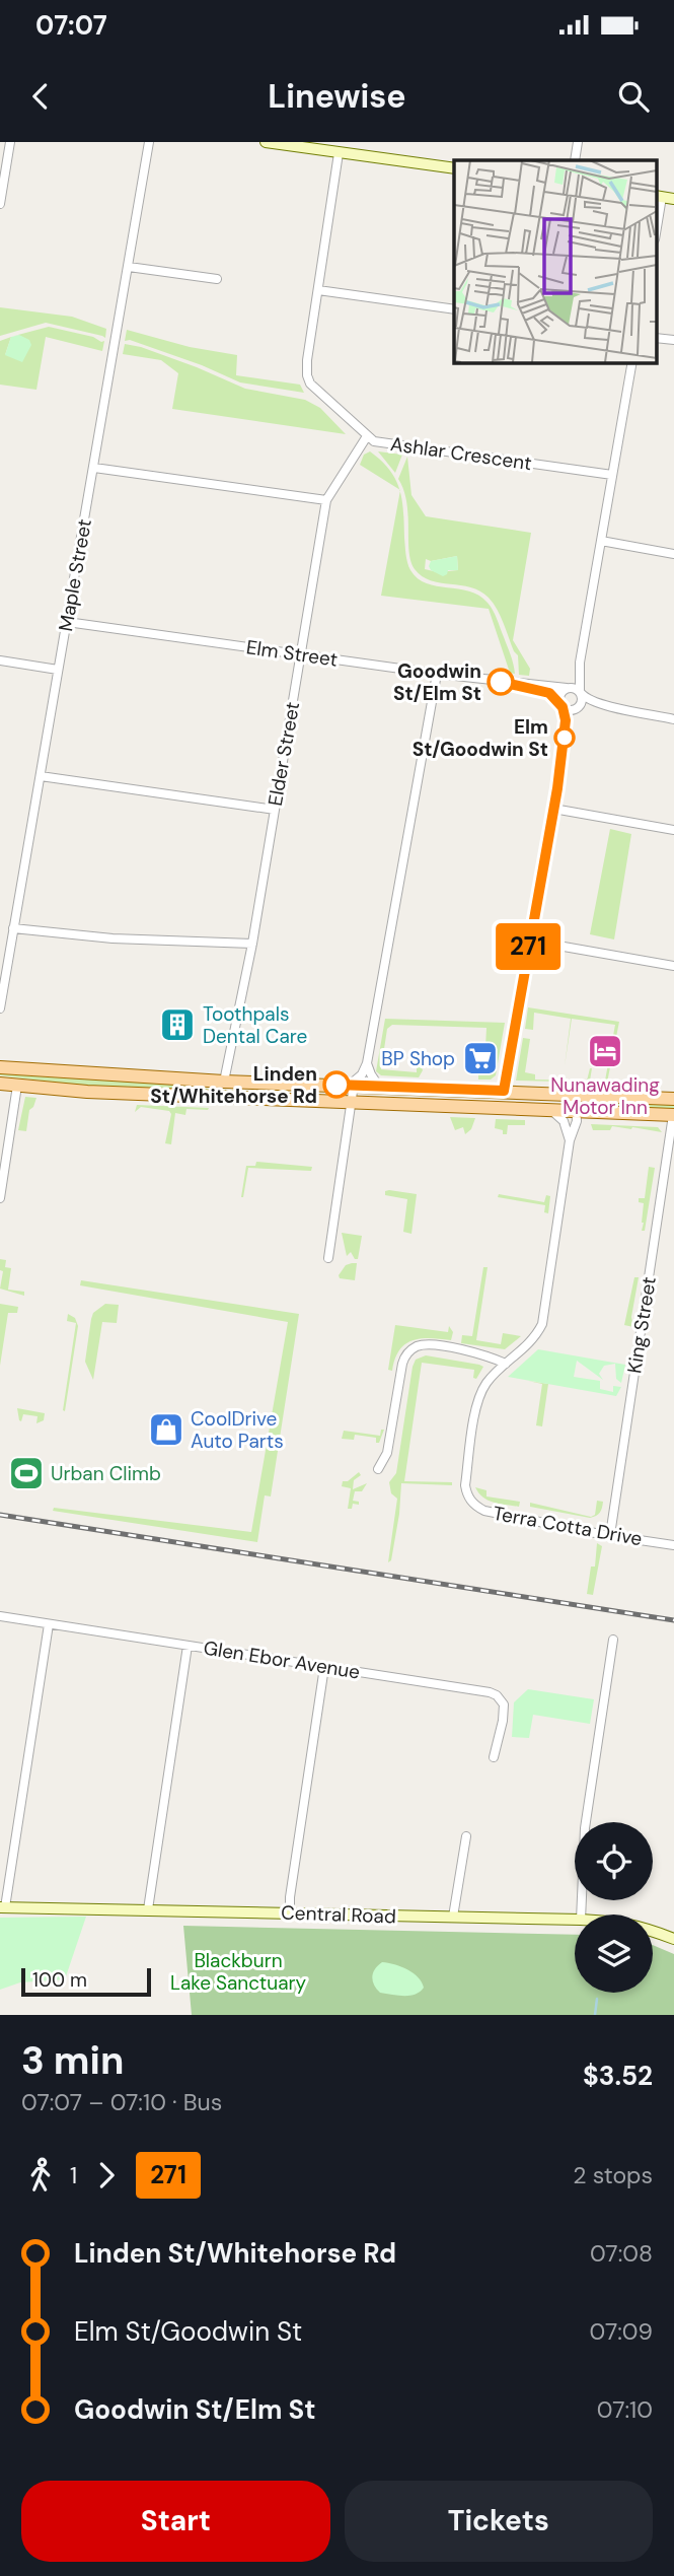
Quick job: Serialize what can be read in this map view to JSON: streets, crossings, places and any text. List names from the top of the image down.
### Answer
{
  "streets": {
    "street": [
      "Ashlar Crescent",
      "Maple Street",
      "Elm Street",
      "Elder Street",
      "King Street",
      "Terra Cotta Drive",
      "Glen Ebor Avenue",
      "Central Road"
    ]
  },
  "crossings": [
    ["Ashlar Crescent", "Elder Street"],
    ["Maple Street", "Elm Street"],
    ["Elm Street", "Elder Street"],
    ["King Street", "Terra Cotta Drive"]
  ],
  "parks": ["Blackburn Lake Sanctuary"],
  "places": {
    "other": ["Goodwin St/Elm St", "Elm St/Goodwin St", "Linden St/Whitehorse Rd"],
    "building": ["Toothpals Dental Care"],
    "hotel": ["Nunawading Motor Inn"],
    "supermarket": ["BP Shop"],
    "shop": ["CoolDrive Auto Parts"],
    "sports": ["Urban Climb"]
  },
  "lines": ["bus line 271"],
  "scale_bar": "100 m",
  "page": {
    "status": "07:07",
    "header": "Linewise",
    "on_map": "271",
    "scale": "100 m",
    "heading": ["3 min", "07:07 – 07:10 · Bus", "$3.52"],
    "legs": ["1", "271", "2 stops"],
    "list": [
      {
        "name": "Linden St/Whitehorse Rd",
        "value": "07:08"
      },
      {
        "name": "Elm St/Goodwin St",
        "value": "07:09"
      },
      {
        "name": "Goodwin St/Elm St",
        "value": "07:10"
      }
    ],
    "buttons": ["Start", "Tickets"]
  }
}
